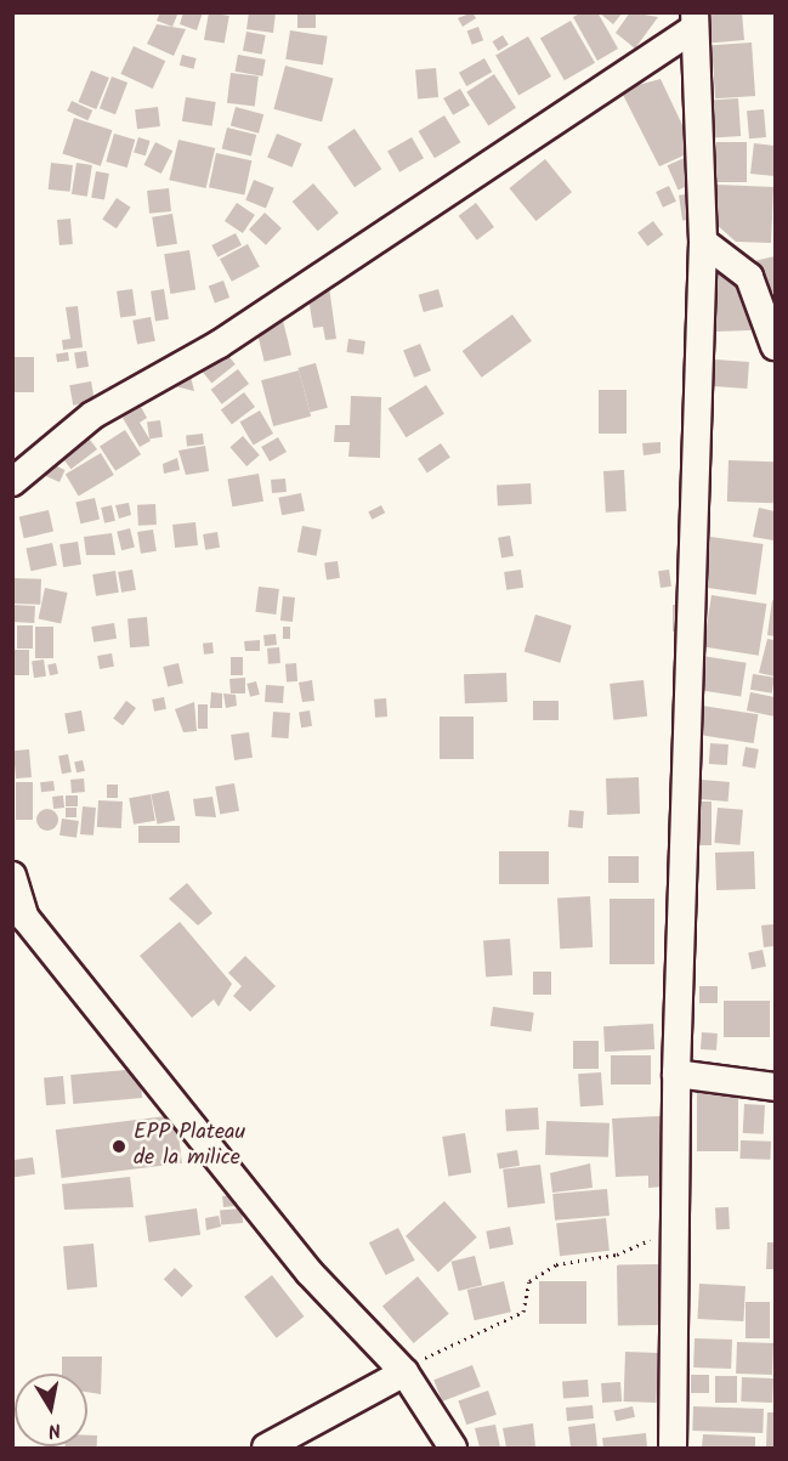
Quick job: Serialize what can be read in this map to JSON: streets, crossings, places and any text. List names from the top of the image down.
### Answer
{
  "places": ["EPP Plateau de la milice"],
  "north": "bottom"
}
